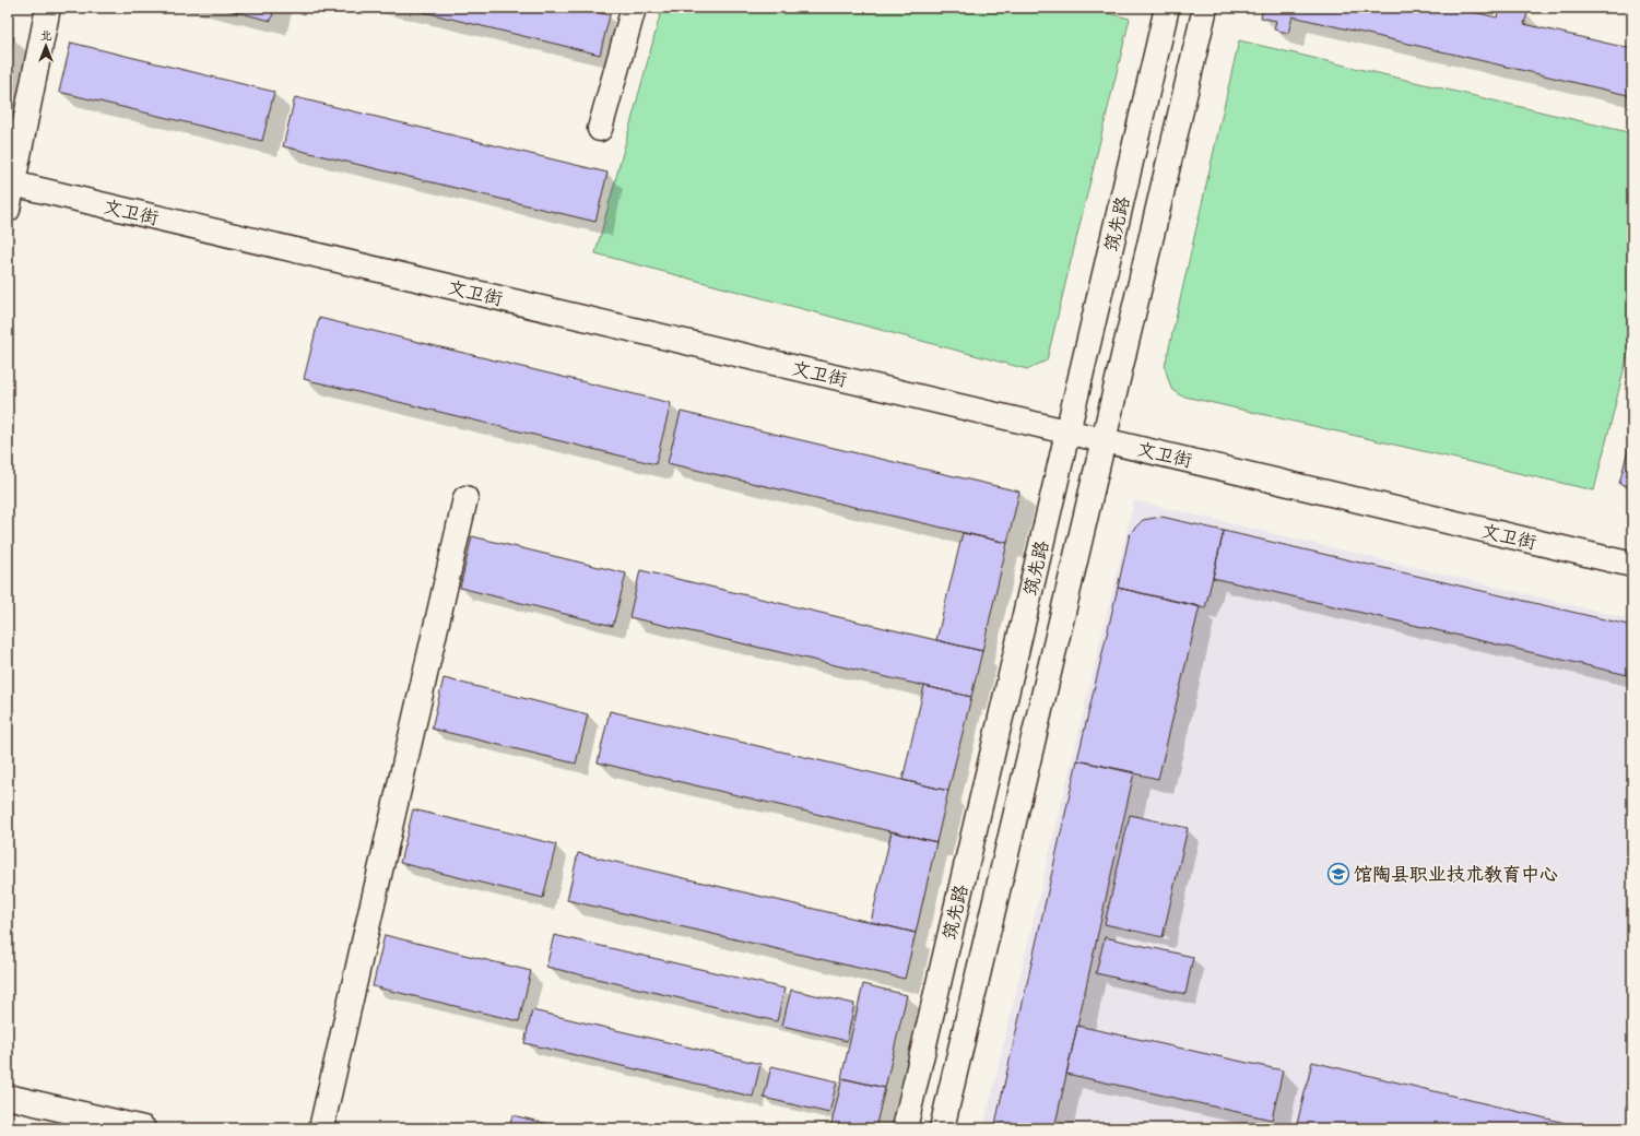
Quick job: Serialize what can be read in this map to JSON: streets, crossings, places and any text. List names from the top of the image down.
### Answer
{
  "streets": {
    "street": ["文卫街", "筑先路"]
  },
  "crossings": [
    ["文卫街", "筑先路"]
  ],
  "places": {
    "school or university": ["馆陶县职业技术教育中心"]
  },
  "north": "top"
}
